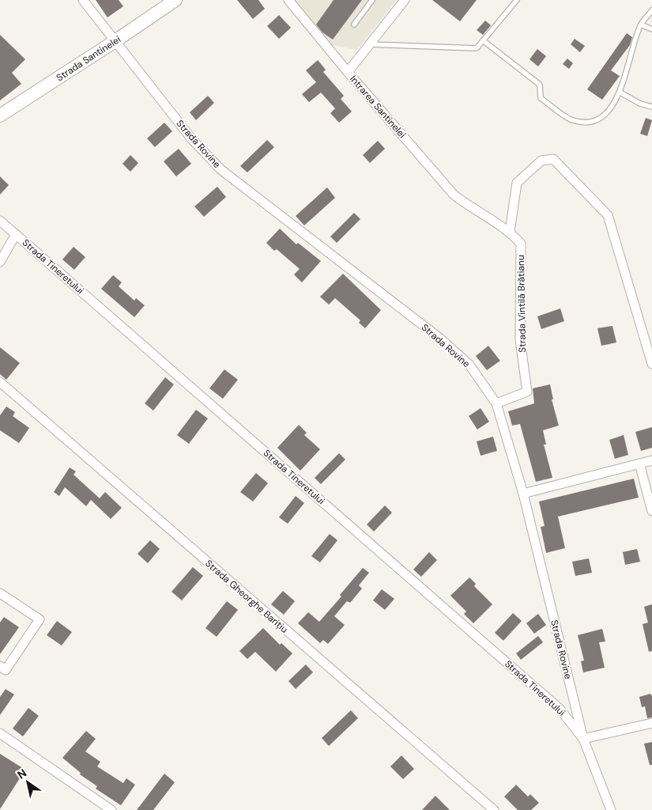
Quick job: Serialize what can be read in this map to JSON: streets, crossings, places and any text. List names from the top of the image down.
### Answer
{
  "streets": {
    "street": [
      "Strada Santinelei",
      "Intrarea Santinelei",
      "Strada Rovine",
      "Strada Tineretului",
      "Strada Vintilă Brătianu",
      "Strada Gheorghe Barițiu"
    ]
  },
  "crossings": [
    ["Strada Santinelei", "Strada Rovine"],
    ["Intrarea Santinelei", "Strada Vintilă Brătianu"],
    ["Strada Rovine", "Strada Tineretului"],
    ["Strada Rovine", "Strada Vintilă Brătianu"]
  ],
  "north": "top left"
}
